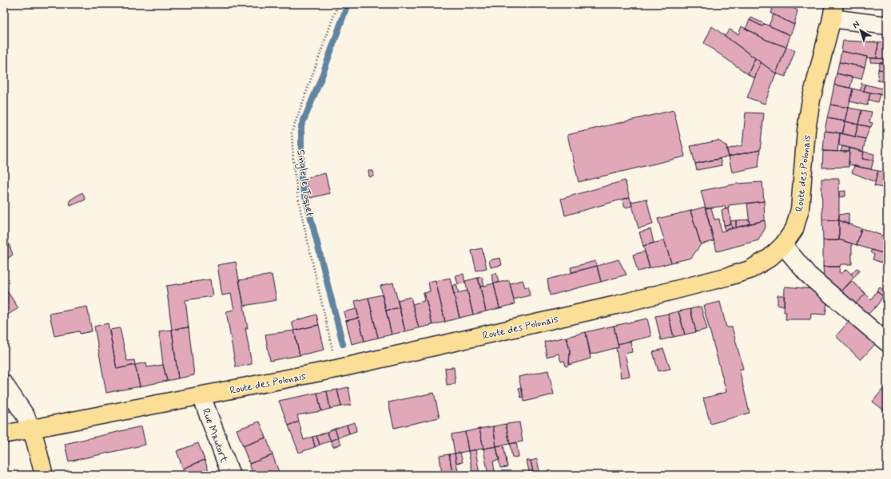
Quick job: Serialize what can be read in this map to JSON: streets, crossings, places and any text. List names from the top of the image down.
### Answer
{
  "streets": {
    "main road": ["Route des Polonais"],
    "street": ["Rue Mautort"],
    "path": ["Single le Toquet"]
  },
  "crossings": [
    ["Route des Polonais", "Single le Toquet"],
    ["Route des Polonais", "Rue Mautort"]
  ],
  "north": "top left"
}
